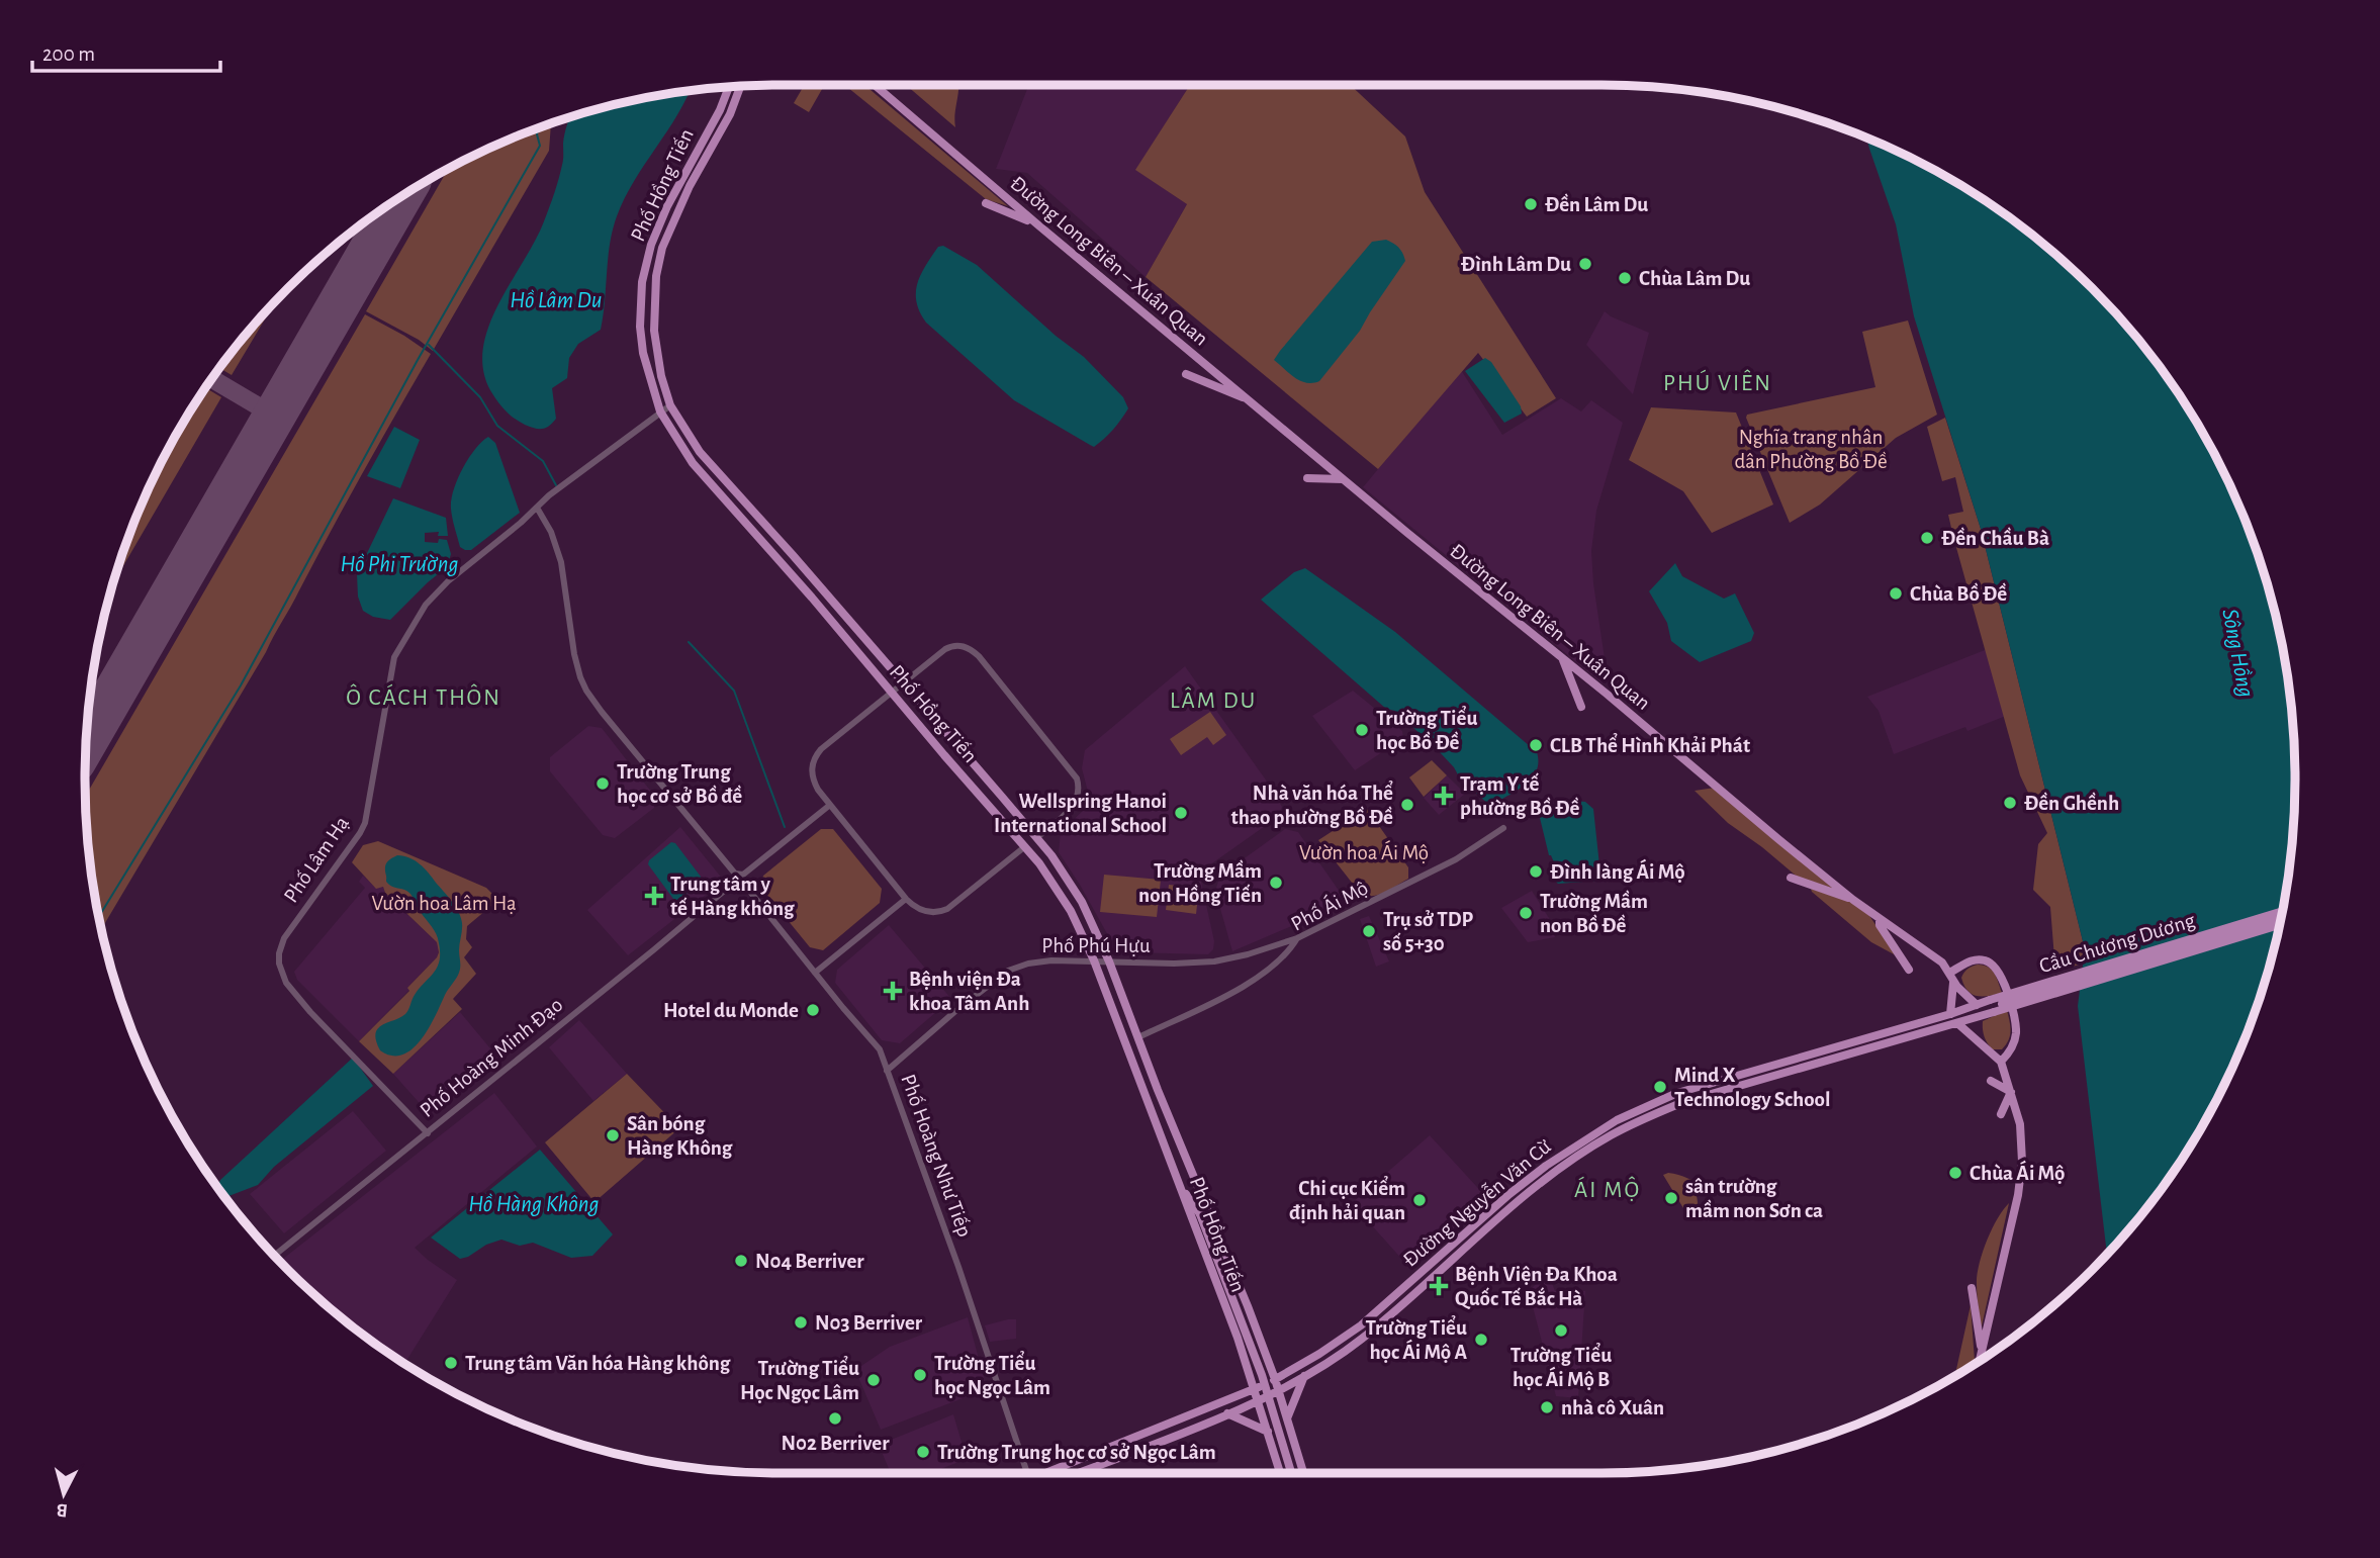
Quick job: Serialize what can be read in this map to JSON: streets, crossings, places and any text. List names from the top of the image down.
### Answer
{
  "streets": {
    "main road": [
      "Phố Hồng Tiến",
      "Đường Long Biên – Xuân Quan",
      "Cầu Chương Dương",
      "Đường Nguyễn Văn Cừ"
    ],
    "street": [
      "Phố Lâm Hạ",
      "Phố Ái Mộ",
      "Phố Phú Hựu",
      "Phố Hoàng Minh Đạo",
      "Phố Hoàng Như Tiếp"
    ]
  },
  "crossings": [
    ["Phố Hồng Tiến", "Phố Lâm Hạ"],
    ["Phố Hồng Tiến", "Phố Ái Mộ"],
    ["Phố Hồng Tiến", "Phố Phú Hựu"],
    ["Phố Hồng Tiến", "Đường Nguyễn Văn Cừ"],
    ["Phố Lâm Hạ", "Phố Hoàng Minh Đạo"],
    ["Phố Lâm Hạ", "Phố Hoàng Như Tiếp"],
    ["Phố Ái Mộ", "Phố Phú Hựu"],
    ["Cầu Chương Dương", "Đường Nguyễn Văn Cừ"],
    ["Phố Phú Hựu", "Phố Hoàng Như Tiếp"],
    ["Phố Hoàng Minh Đạo", "Phố Hoàng Như Tiếp"]
  ],
  "districts": [
    "PHÚ VIÊN",
    "Ô CÁCH THÔN",
    "LÂM DU",
    "ÁI MỘ"
  ],
  "water": [
    "Hồ Lâm Du",
    "Hồ Phi Trường",
    "Sông Hồng",
    "Hồ Hàng Không"
  ],
  "parks": ["Nghĩa trang nhân dân Phường Bồ Đề", "Vườn hoa Ái Mộ", "Vườn hoa Lâm Hạ"],
  "places": {
    "other": [
      "Đền Lâm Du",
      "Đình Lâm Du",
      "Chùa Lâm Du",
      "Đền Chầu Bà",
      "Chùa Bồ Đề",
      "Trường Tiểu học Bồ Đề",
      "CLB Thể Hình Khải Phát",
      "Trường Trung học cơ sở Bồ đề",
      "Đền Ghềnh",
      "Nhà văn hóa Thể thao phường Bồ Đề",
      "Wellspring Hanoi International School",
      "Đình làng Ái Mộ",
      "Trường Mầm non Hồng Tiến",
      "Trường Mầm non Bồ Đề",
      "Trụ sở TDP số 5+30",
      "Hotel du Monde",
      "Mind X Technology School",
      "Sân bóng Hàng Không",
      "Chùa Ái Mộ",
      "sân trường mầm non Sơn ca",
      "Chi cục Kiểm định hải quan",
      "N04 Berriver",
      "N03 Berriver",
      "Trường Tiểu học Ái Mộ B",
      "Trường Tiểu học Ái Mộ A",
      "Trung tâm Văn hóa Hàng không",
      "Trường Tiểu học Ngọc Lâm",
      "Trường Tiểu Học Ngọc Lâm",
      "nhà cô Xuân",
      "N02 Berriver",
      "Trường Trung học cơ sở Ngọc Lâm"
    ],
    "health": [
      "Trạm Y tế phường Bồ Đề",
      "Trung tâm y tế Hàng không",
      "Bệnh viện Đa khoa Tâm Anh",
      "Bệnh Viện Đa Khoa Quốc Tế Bắc Hà"
    ]
  },
  "scale_bar": "200 m",
  "north": "bottom"
}
